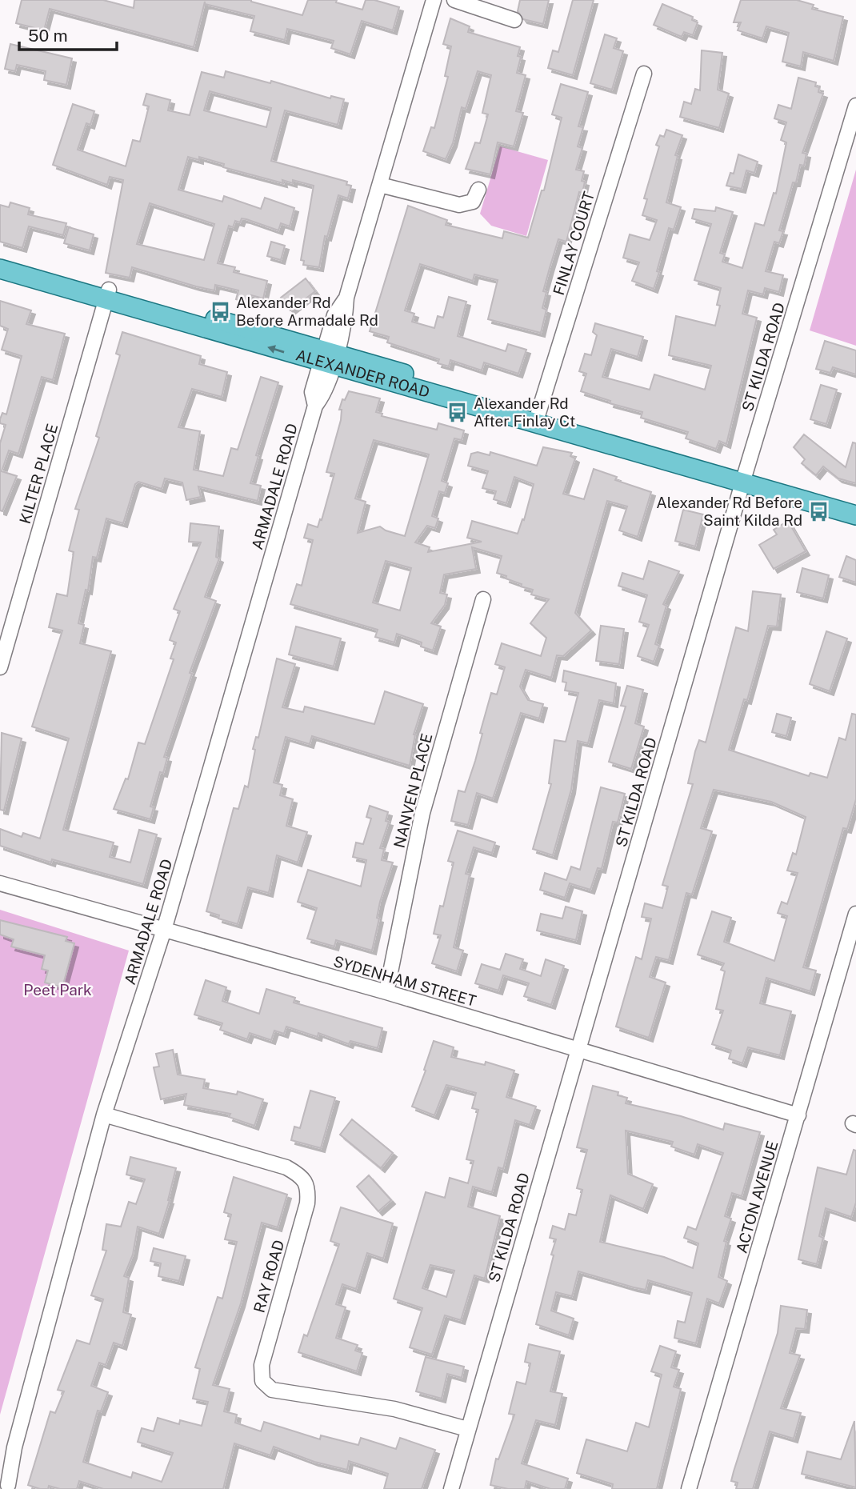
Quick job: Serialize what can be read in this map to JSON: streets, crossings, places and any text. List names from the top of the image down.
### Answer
{
  "streets": {
    "main road": ["ALEXANDER ROAD"],
    "street": [
      "FINLAY COURT",
      "ST KILDA ROAD",
      "KILTER PLACE",
      "ARMADALE ROAD",
      "NANVEN PLACE",
      "SYDENHAM STREET",
      "ACTON AVENUE",
      "RAY ROAD"
    ]
  },
  "crossings": [
    ["FINLAY COURT", "ALEXANDER ROAD"],
    ["ST KILDA ROAD", "ALEXANDER ROAD"],
    ["ST KILDA ROAD", "SYDENHAM STREET"],
    ["ST KILDA ROAD", "RAY ROAD"],
    ["ALEXANDER ROAD", "KILTER PLACE"],
    ["ALEXANDER ROAD", "ARMADALE ROAD"],
    ["ARMADALE ROAD", "SYDENHAM STREET"],
    ["ARMADALE ROAD", "RAY ROAD"],
    ["NANVEN PLACE", "SYDENHAM STREET"],
    ["SYDENHAM STREET", "ACTON AVENUE"]
  ],
  "parks": ["Peet Park"],
  "places": {
    "bus stop": ["Alexander Rd Before Armadale Rd", "Alexander Rd After Finlay Ct", "Alexander Rd Before Saint Kilda Rd"]
  },
  "scale_bar": "50 m"
}
